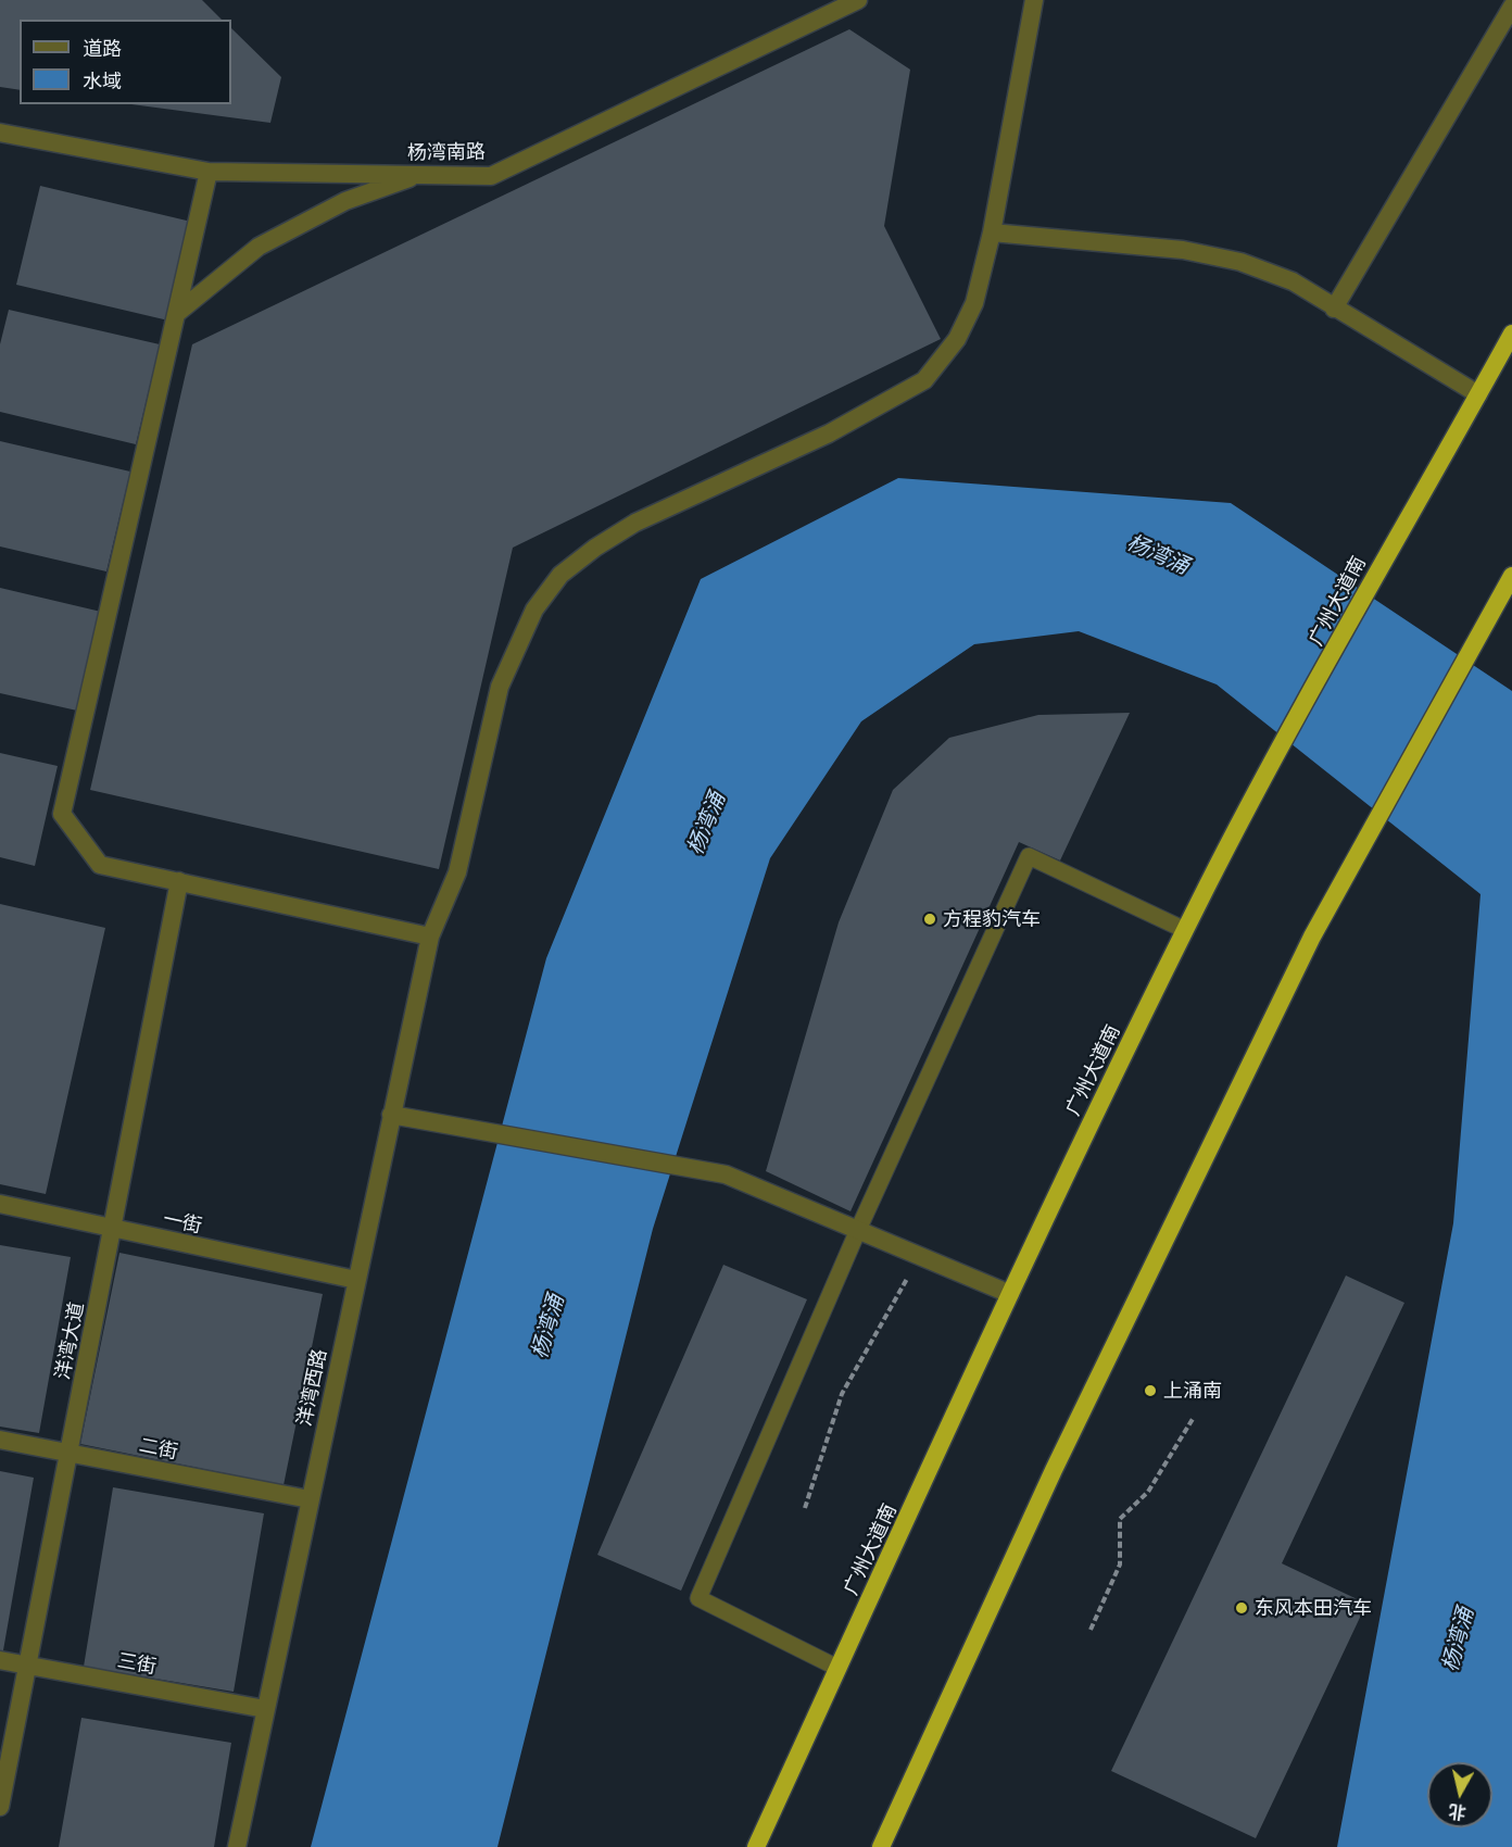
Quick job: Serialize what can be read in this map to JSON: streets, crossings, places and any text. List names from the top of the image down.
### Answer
{
  "streets": {
    "highway": ["广州大道南"],
    "street": [
      "杨湾南路",
      "一街",
      "洋湾大道",
      "洋湾西路",
      "二街",
      "三街"
    ]
  },
  "crossings": [
    ["一街", "洋湾大道"],
    ["一街", "洋湾西路"],
    ["洋湾大道", "二街"],
    ["洋湾大道", "三街"],
    ["洋湾西路", "二街"],
    ["洋湾西路", "三街"]
  ],
  "water": ["杨湾涌"],
  "places": ["方程豹汽车", "上涌南", "东风本田汽车"],
  "legend": ["道路", "水域"],
  "north": "bottom"
}
